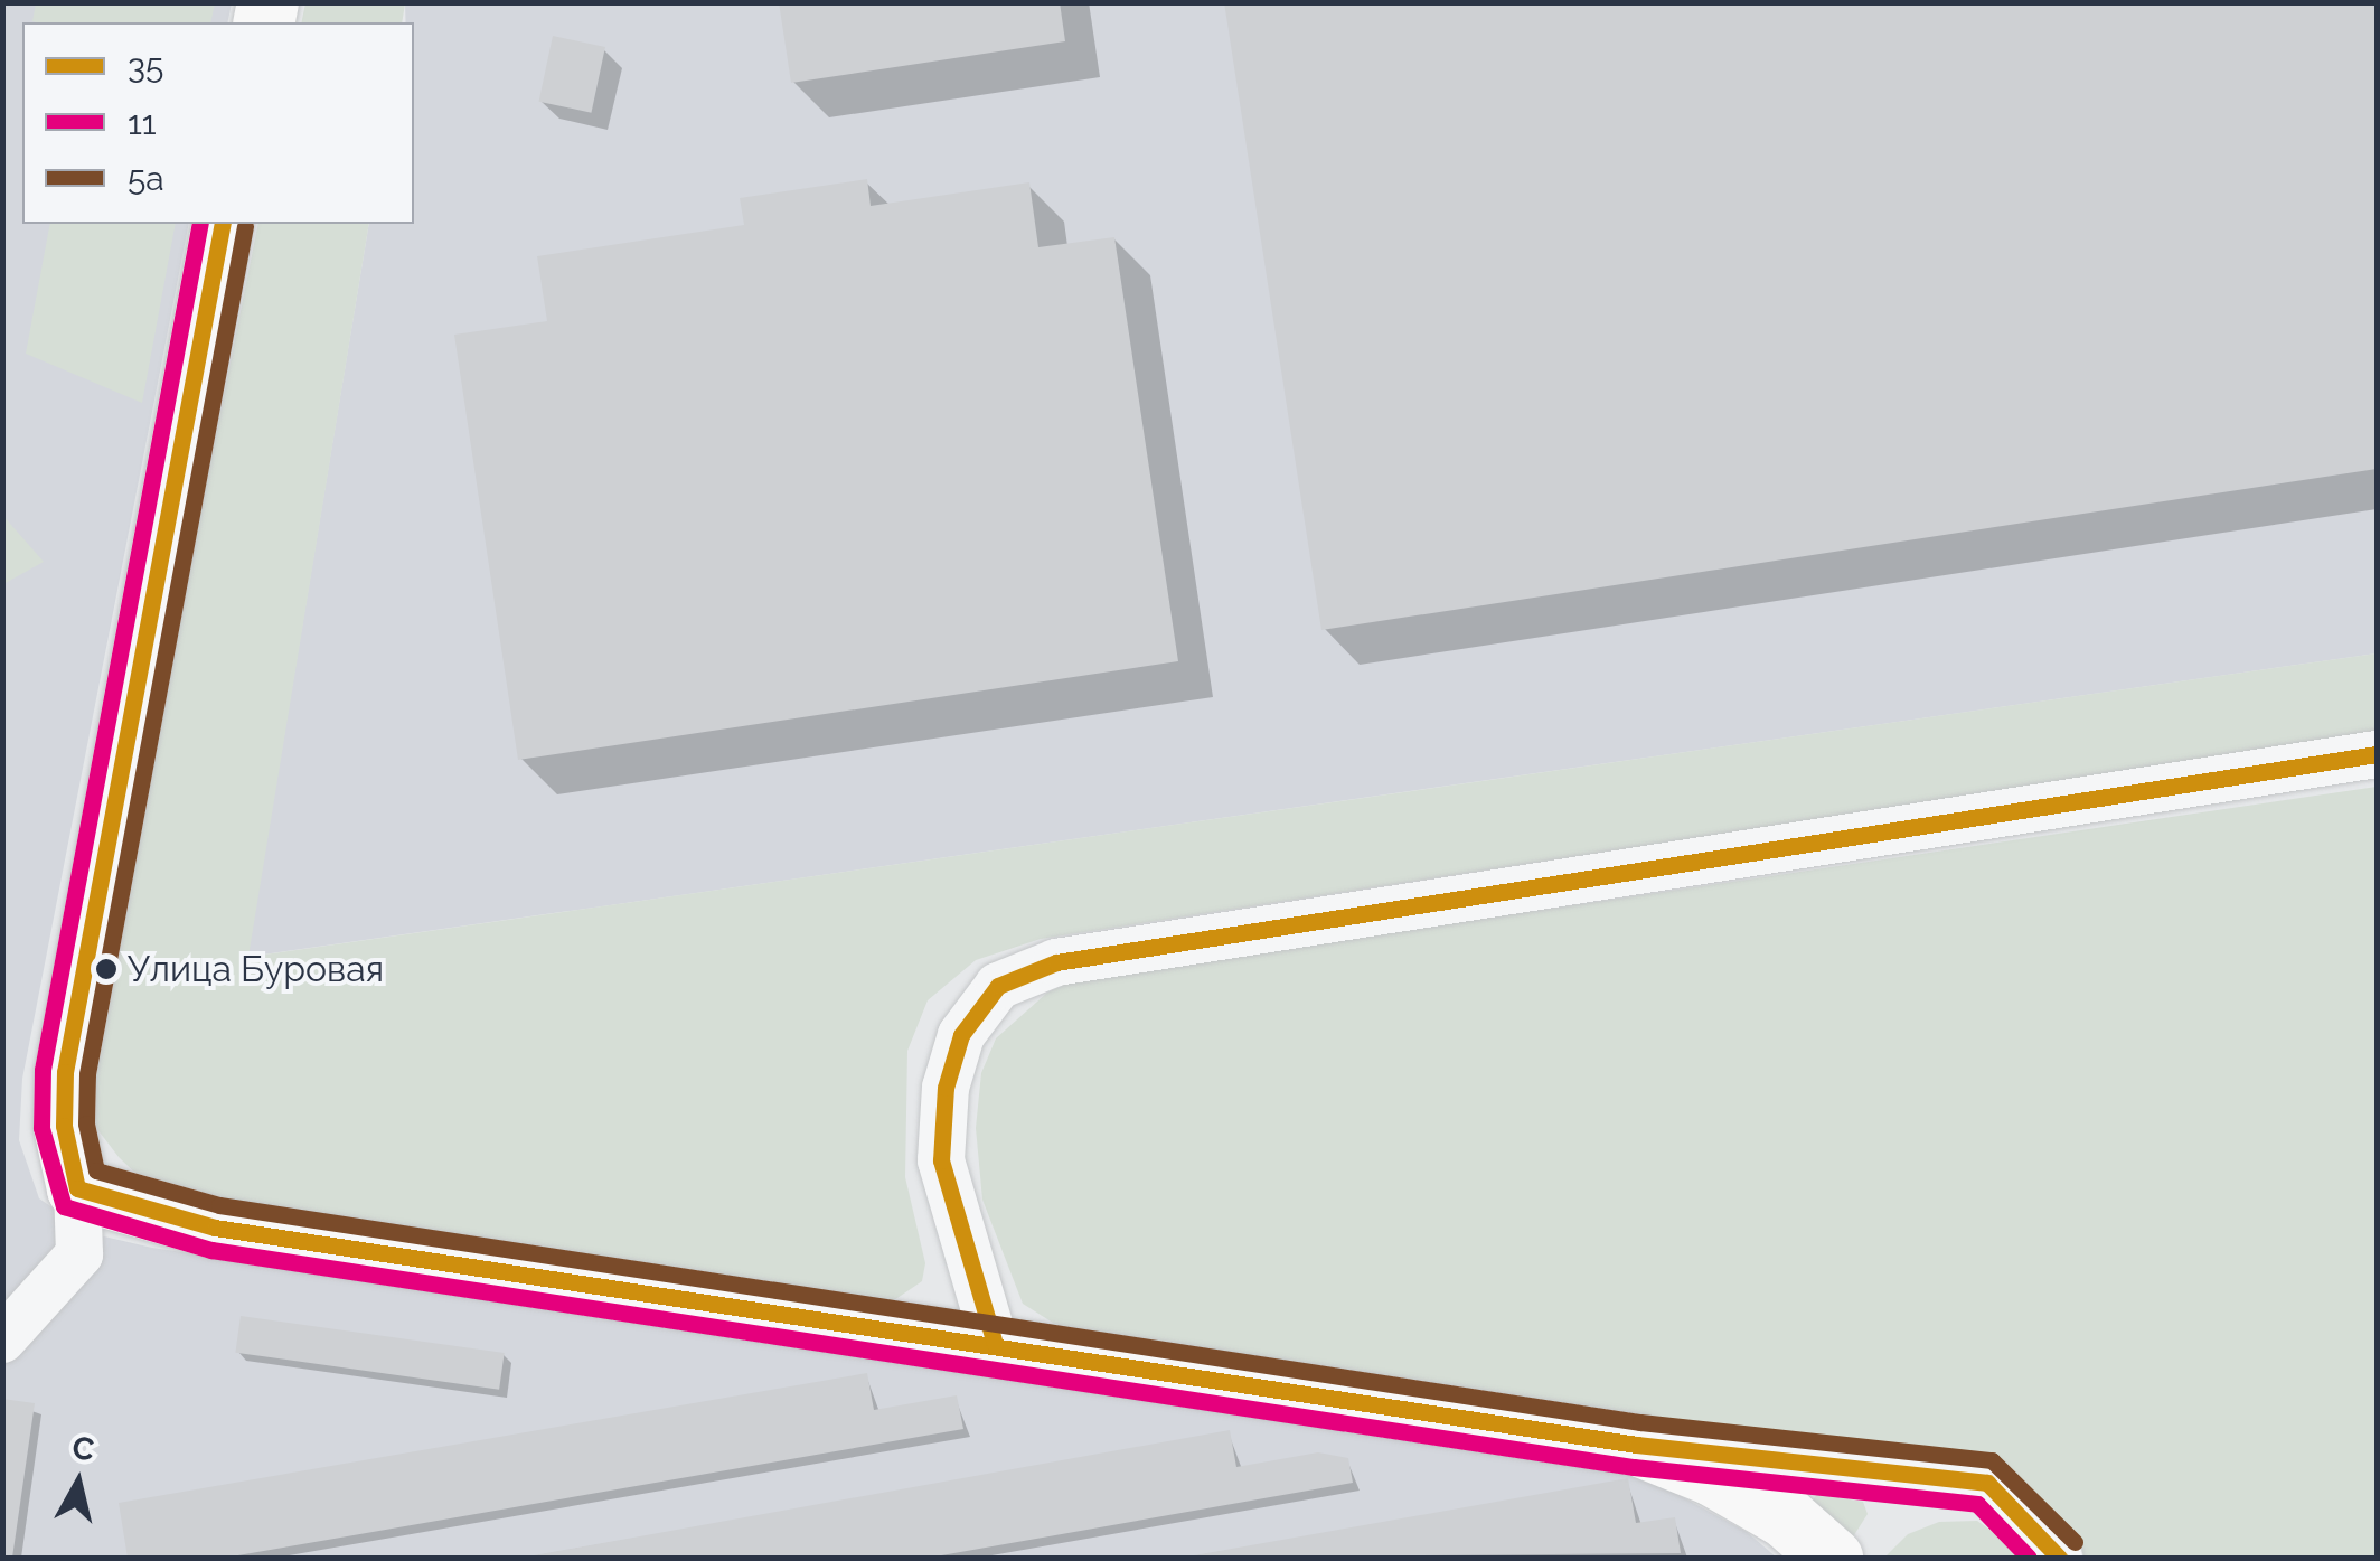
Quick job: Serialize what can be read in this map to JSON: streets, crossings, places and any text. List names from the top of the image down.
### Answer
{
  "places": ["Улица Буровая"],
  "lines": ["transit line 35", "transit line 11", "transit line 5а"],
  "legend": ["35", "11", "5а"],
  "north": "top"
}
